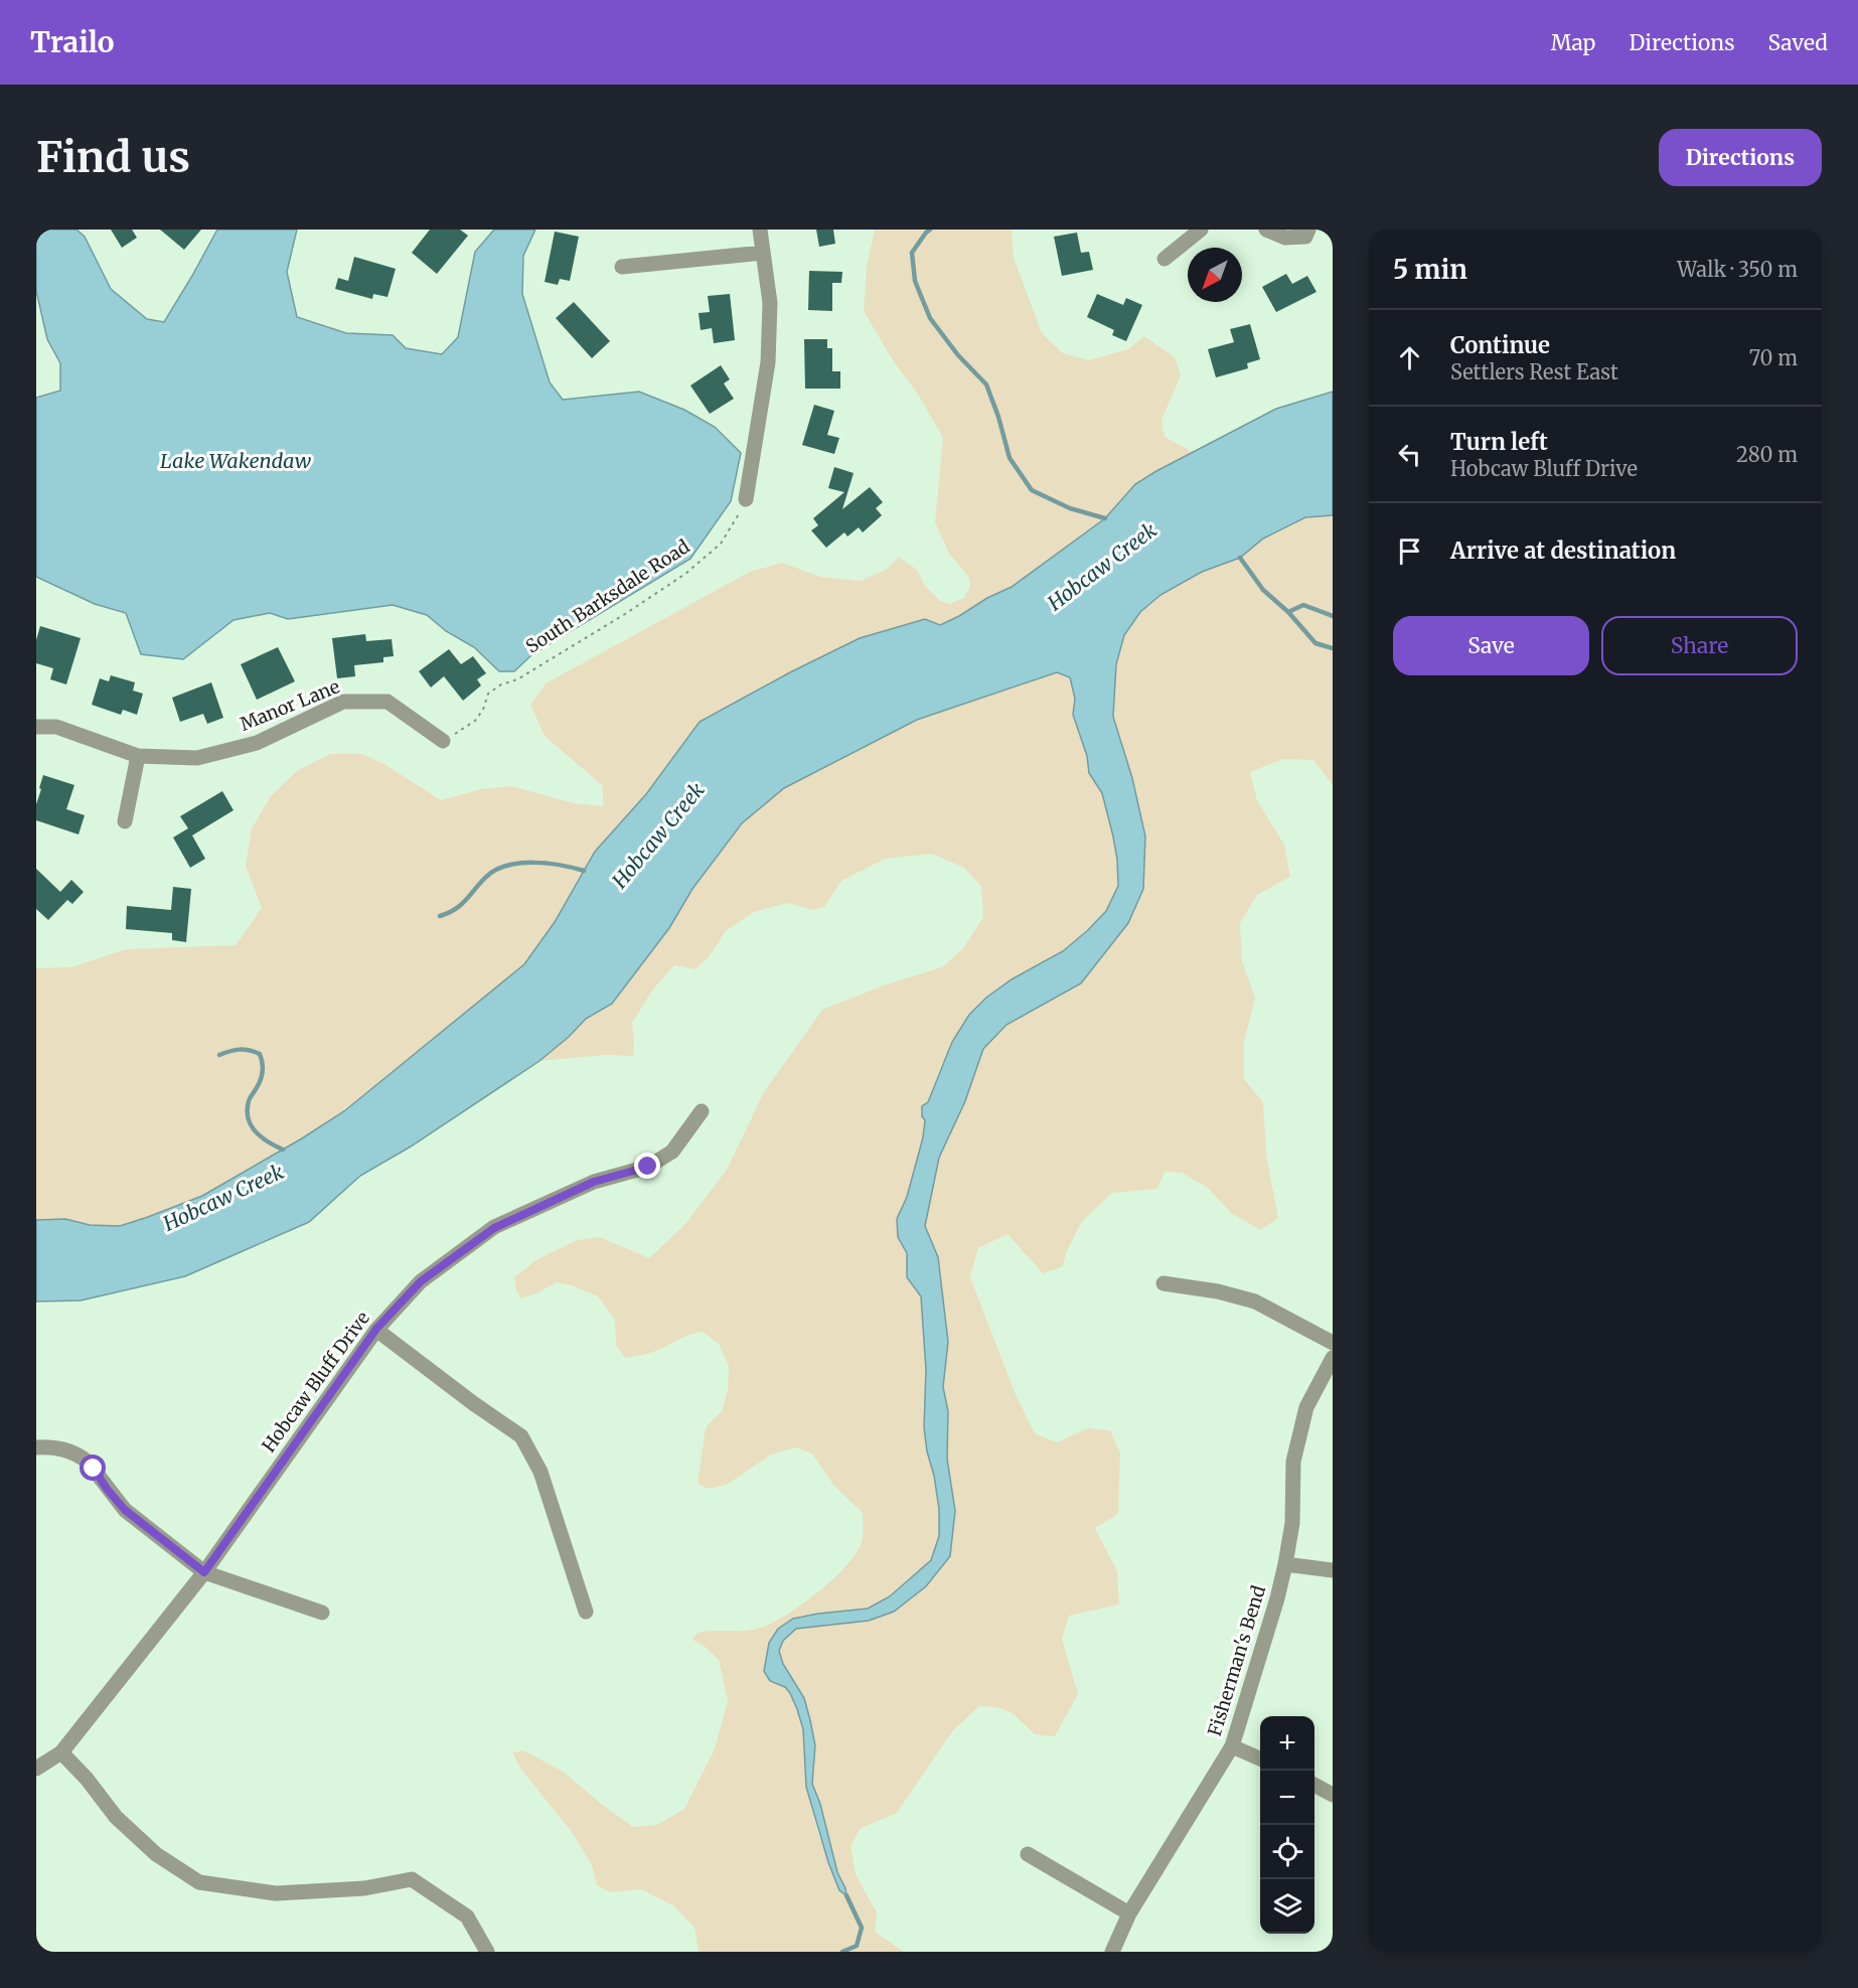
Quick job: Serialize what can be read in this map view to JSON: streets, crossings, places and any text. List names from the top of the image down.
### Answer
{
  "streets": {
    "street": ["Manor Lane", "Hobcaw Bluff Drive", "Fisherman's Bend"],
    "path": ["South Barksdale Road"]
  },
  "crossings": [
    ["South Barksdale Road", "Manor Lane"]
  ],
  "water": ["Lake Wakendaw", "Hobcaw Creek"],
  "north": "bottom left",
  "page": {
    "header": "Trailo",
    "nav": ["Map", "Directions", "Saved"],
    "buttons": [
      "Directions",
      ["Save", "Share"]
    ],
    "title": "Find us",
    "heading": ["5 min", "Walk · 350 m"],
    "list": [
      ["Continue", "Settlers Rest East", "70 m"],
      ["Turn left", "Hobcaw Bluff Drive", "280 m"],
      "Arrive at destination"
    ],
    "map_buttons": ["+", "−"]
  }
}
